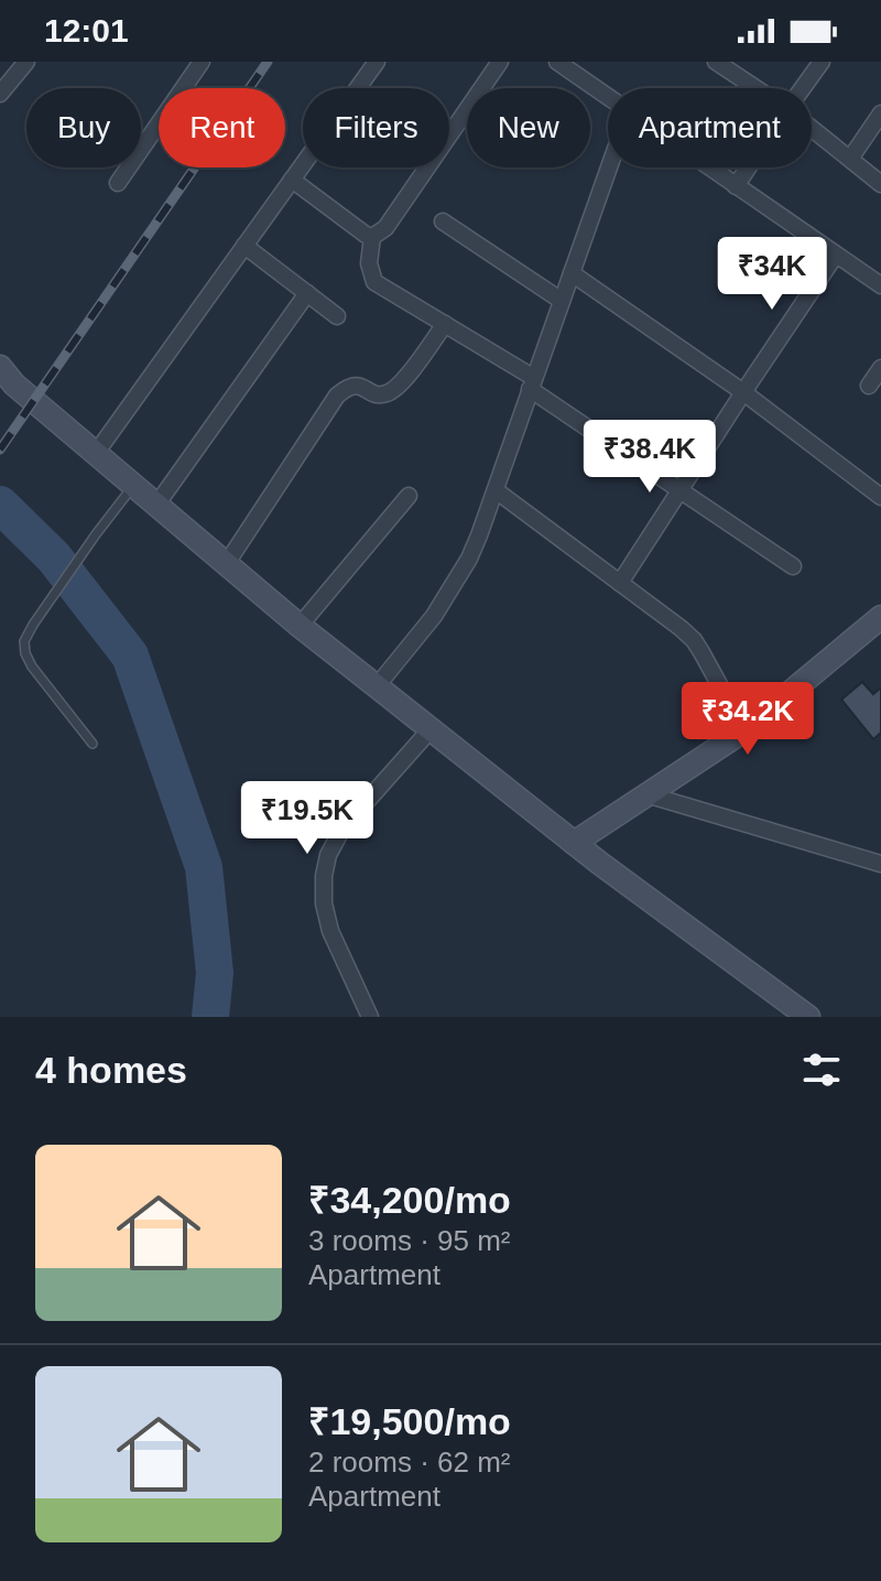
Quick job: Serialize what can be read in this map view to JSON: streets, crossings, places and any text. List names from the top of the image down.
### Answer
{
  "page": {
    "status": "12:01",
    "chip": [
      "Buy",
      "Rent",
      "Filters",
      "New",
      "Apartment"
    ],
    "price": [
      "₹34K",
      "₹38.4K",
      "₹34.2K",
      "₹19.5K"
    ],
    "heading": "4 homes",
    "list": [
      {
        "name": "₹34,200/mo",
        "note": "3 rooms · 95 m² · Apartment"
      },
      {
        "name": "₹19,500/mo",
        "note": "2 rooms · 62 m² · Apartment"
      }
    ]
  }
}
